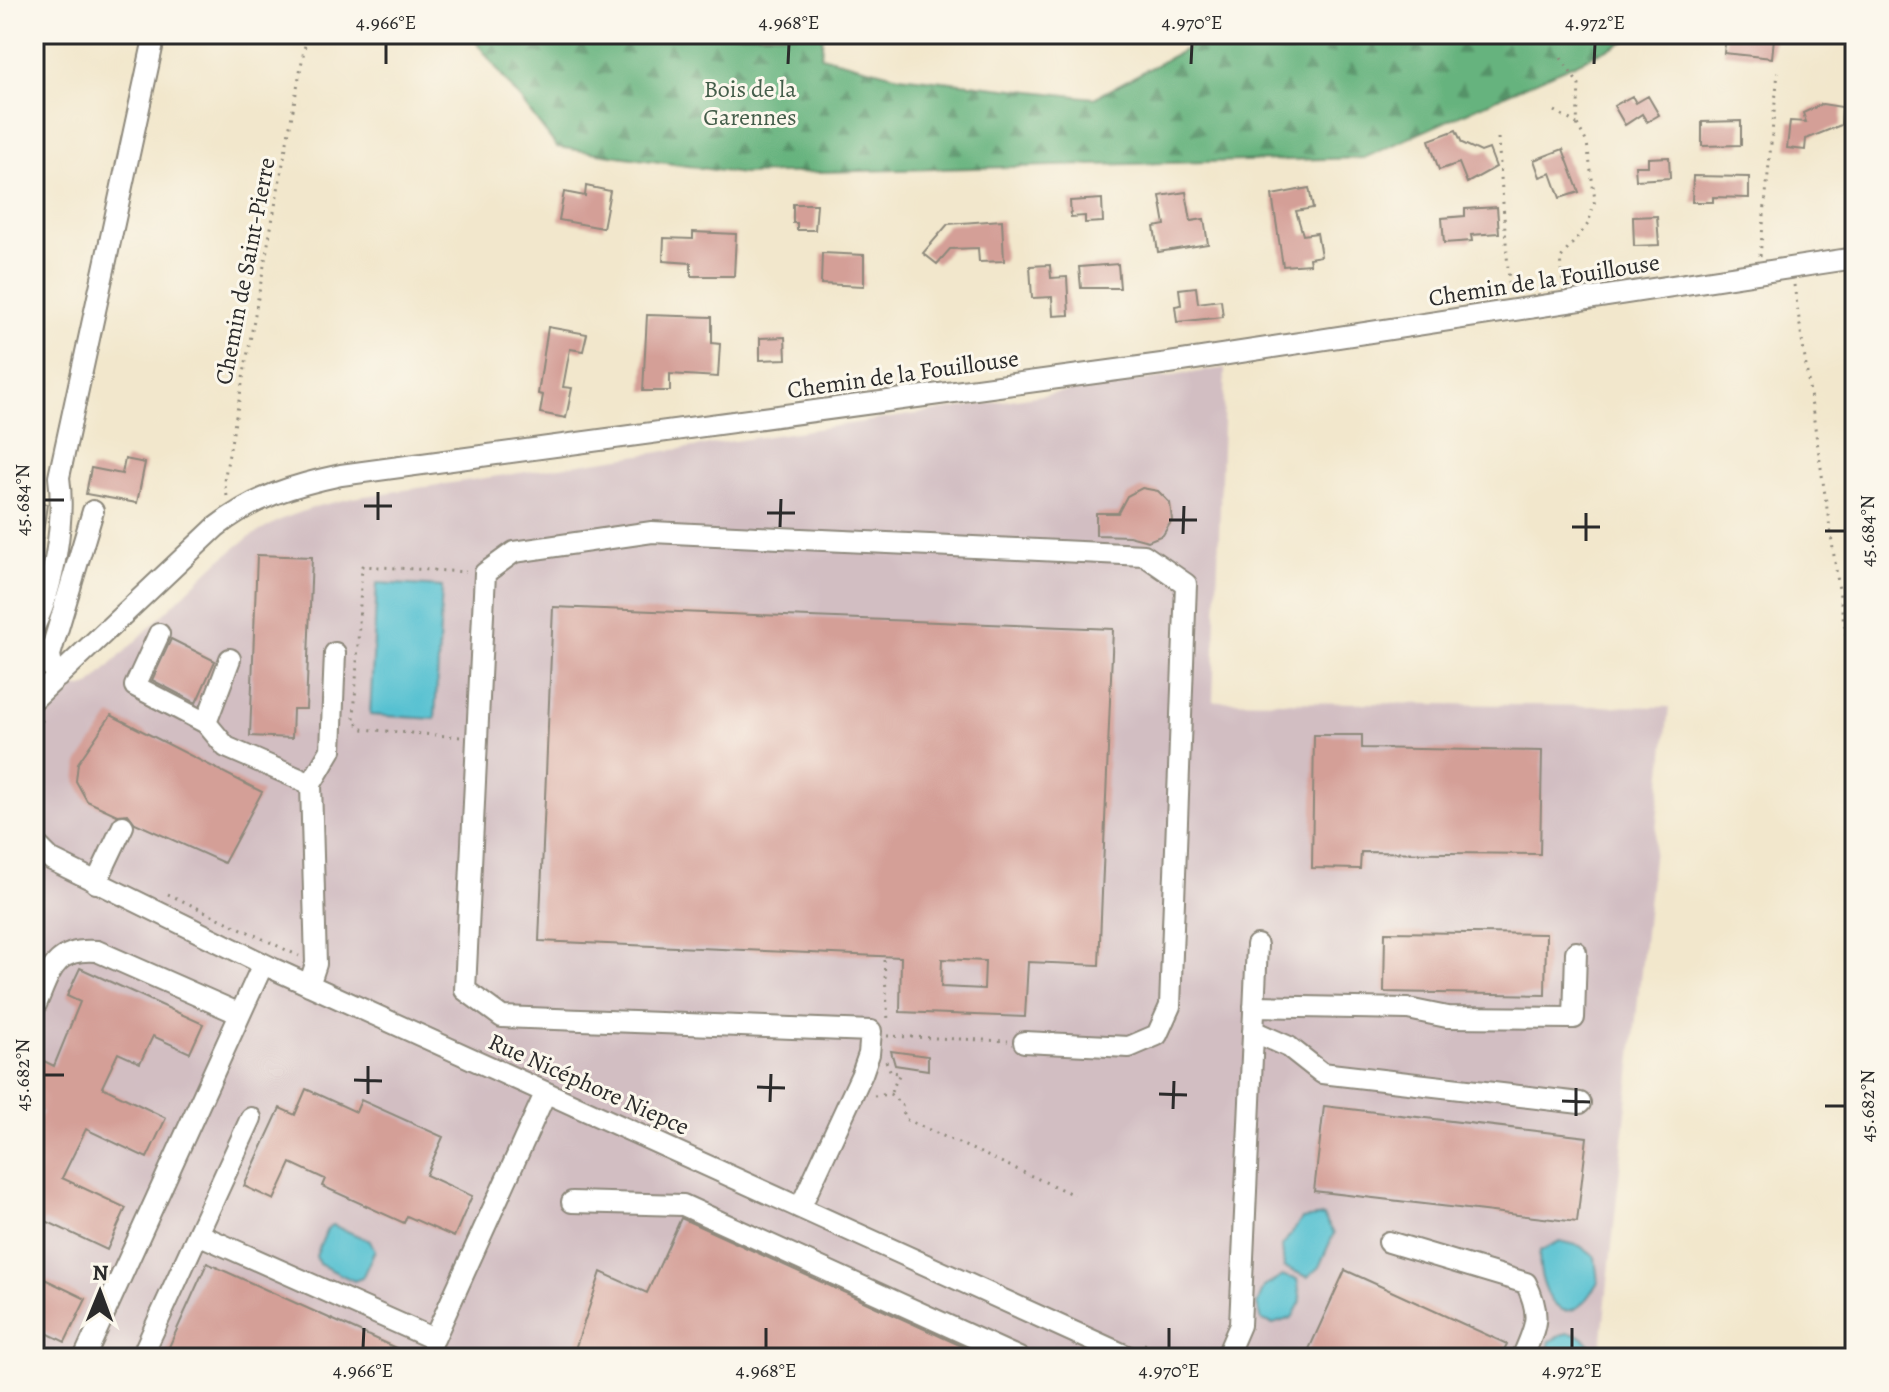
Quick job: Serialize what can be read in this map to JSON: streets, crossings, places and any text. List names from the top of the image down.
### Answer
{
  "streets": {
    "street": ["Chemin de la Fouillouse", "Rue Nicéphore Niepce"],
    "path": ["Chemin de Saint-Pierre"]
  },
  "crossings": [
    ["Chemin de Saint-Pierre", "Chemin de la Fouillouse"]
  ],
  "parks": ["Bois de la Garennes"],
  "north": "top",
  "coordinates": [
    "4.966°E",
    "4.968°E",
    "4.970°E",
    "4.972°E",
    "45.684°N",
    "45.682°N"
  ]
}
